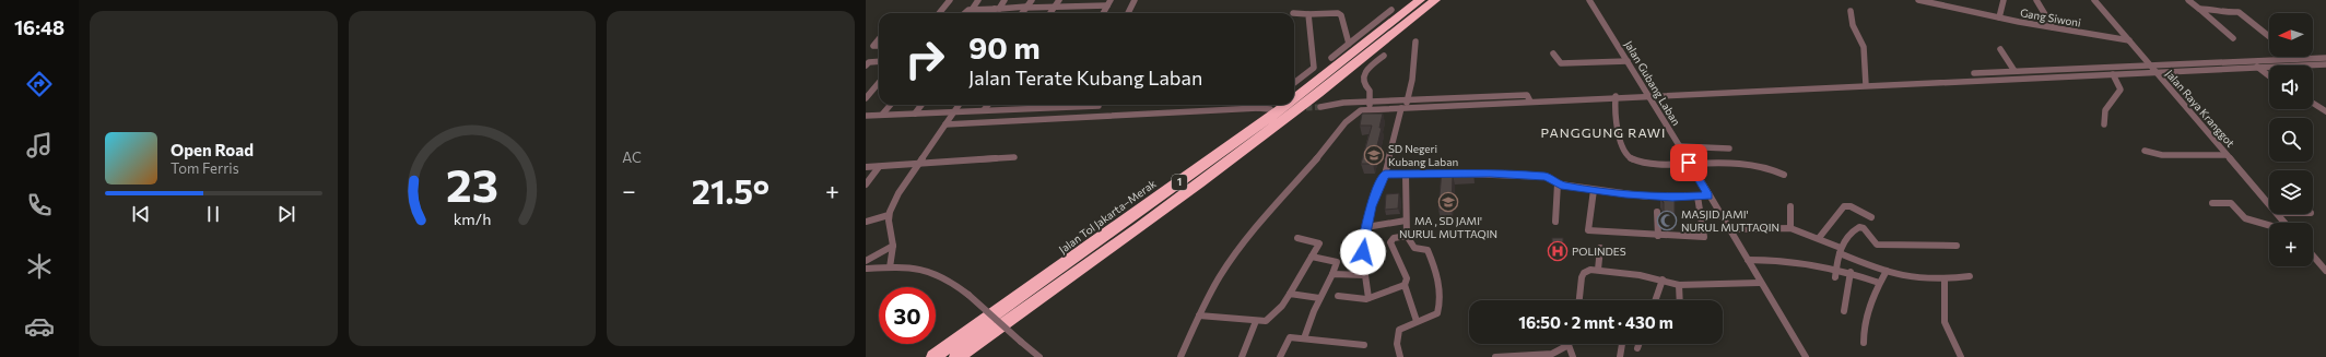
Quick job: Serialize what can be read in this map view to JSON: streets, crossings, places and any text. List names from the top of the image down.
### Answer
{
  "streets": {
    "highway": ["1", "Jalan Tol Jakarta–Merak"],
    "street": ["Gang Siwoni", "Jalan Gubang Laban", "Jalan Raya Kranggot"]
  },
  "crossings": [
    ["Gang Siwoni", "Jalan Raya Kranggot"]
  ],
  "districts": ["PANGGUNG RAWI"],
  "places": {
    "school or university": ["SD Negeri Kubang Laban", "MA , SD JAMI' NURUL MUTTAQIN"],
    "mosque": ["MASJID JAMI' NURUL MUTTAQIN"],
    "hospital": ["POLINDES"]
  },
  "north": "left",
  "page": {
    "tabs": "16:48",
    "tile": "AC",
    "map_buttons": "+",
    "turn": ["90 m", "Jalan Terate Kubang Laban"],
    "song": ["Open Road", "Tom Ferris"],
    "heat": ["−", "21.5°", "+"],
    "limit": "30",
    "trip": "16:50 · 2 mnt · 430 m",
    "gauge": ["23", "km/h"]
  }
}
